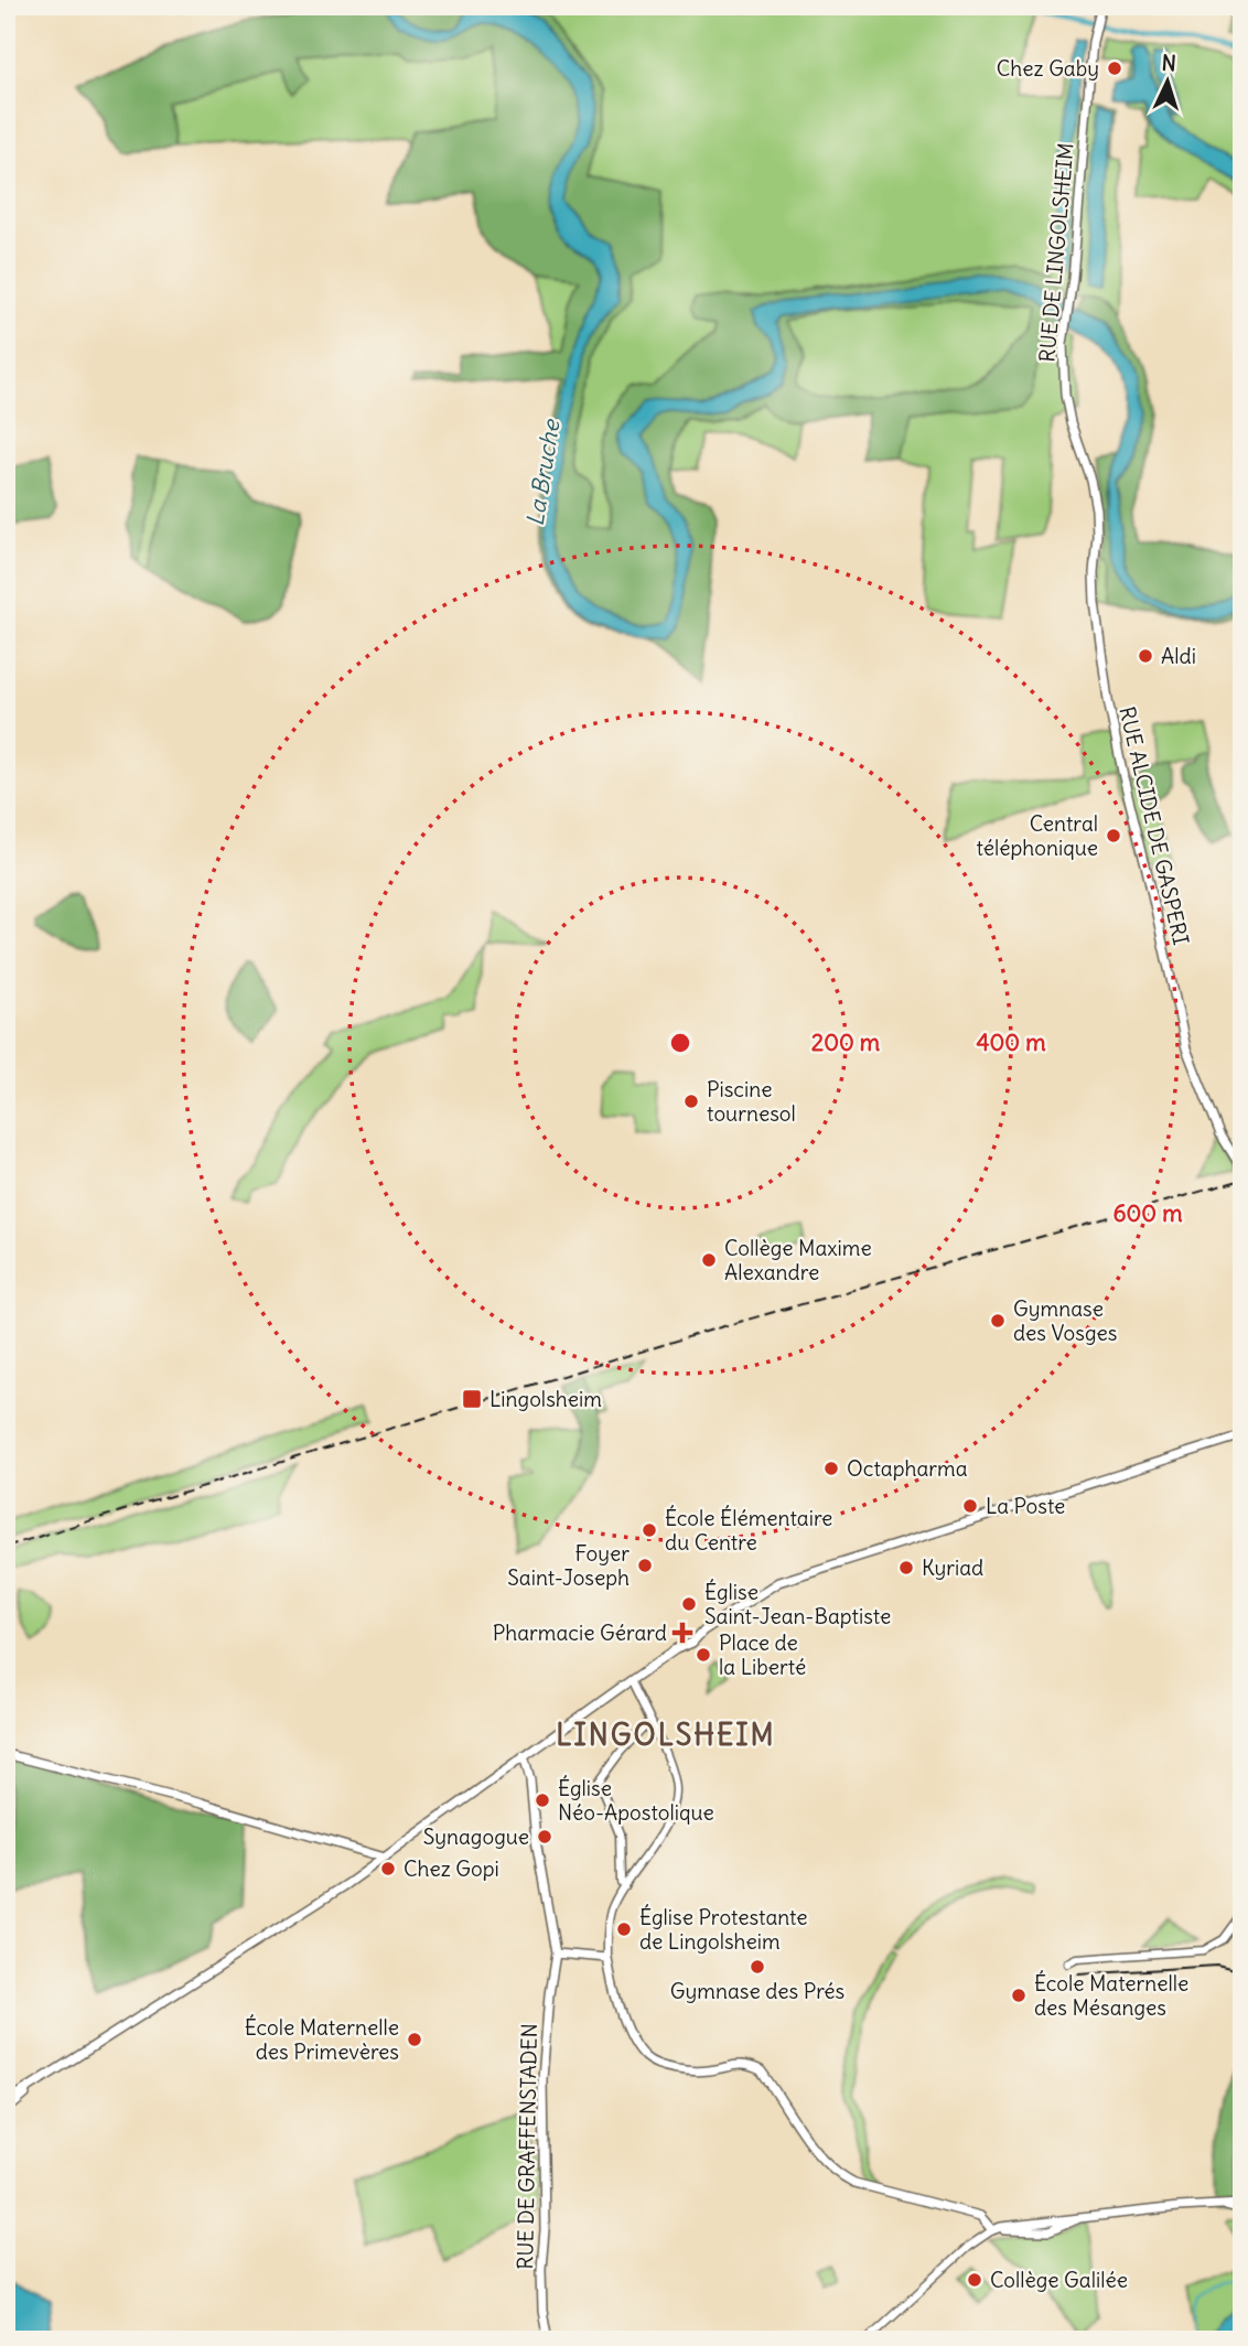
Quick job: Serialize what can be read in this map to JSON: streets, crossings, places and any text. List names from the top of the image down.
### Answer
{
  "streets": {
    "main road": ["RUE DE LINGOLSHEIM", "RUE ALCIDE DE GASPERI", "RUE DE GRAFFENSTADEN"]
  },
  "crossings": [
    ["RUE DE LINGOLSHEIM", "RUE ALCIDE DE GASPERI"]
  ],
  "districts": ["LINGOLSHEIM"],
  "water": ["La Bruche"],
  "places": {
    "other": [
      "Chez Gaby",
      "Aldi",
      "Central téléphonique",
      "Piscine tournesol",
      "Collège Maxime Alexandre",
      "Gymnase des Vosges",
      "Octapharma",
      "La Poste",
      "École Élémentaire du Centre",
      "Foyer Saint-Joseph",
      "Kyriad",
      "Église Saint-Jean-Baptiste",
      "Place de la Liberté",
      "Église Néo-Apostolique",
      "Synagogue",
      "Chez Gopi",
      "Église Protestante de Lingolsheim",
      "Gymnase des Prés",
      "École Maternelle des Mésanges",
      "École Maternelle des Primevères",
      "Collège Galilée"
    ],
    "transit": ["Lingolsheim"],
    "health": ["Pharmacie Gérard"]
  },
  "north": "top",
  "rings": ["200 m", "400 m", "600 m"]
}
